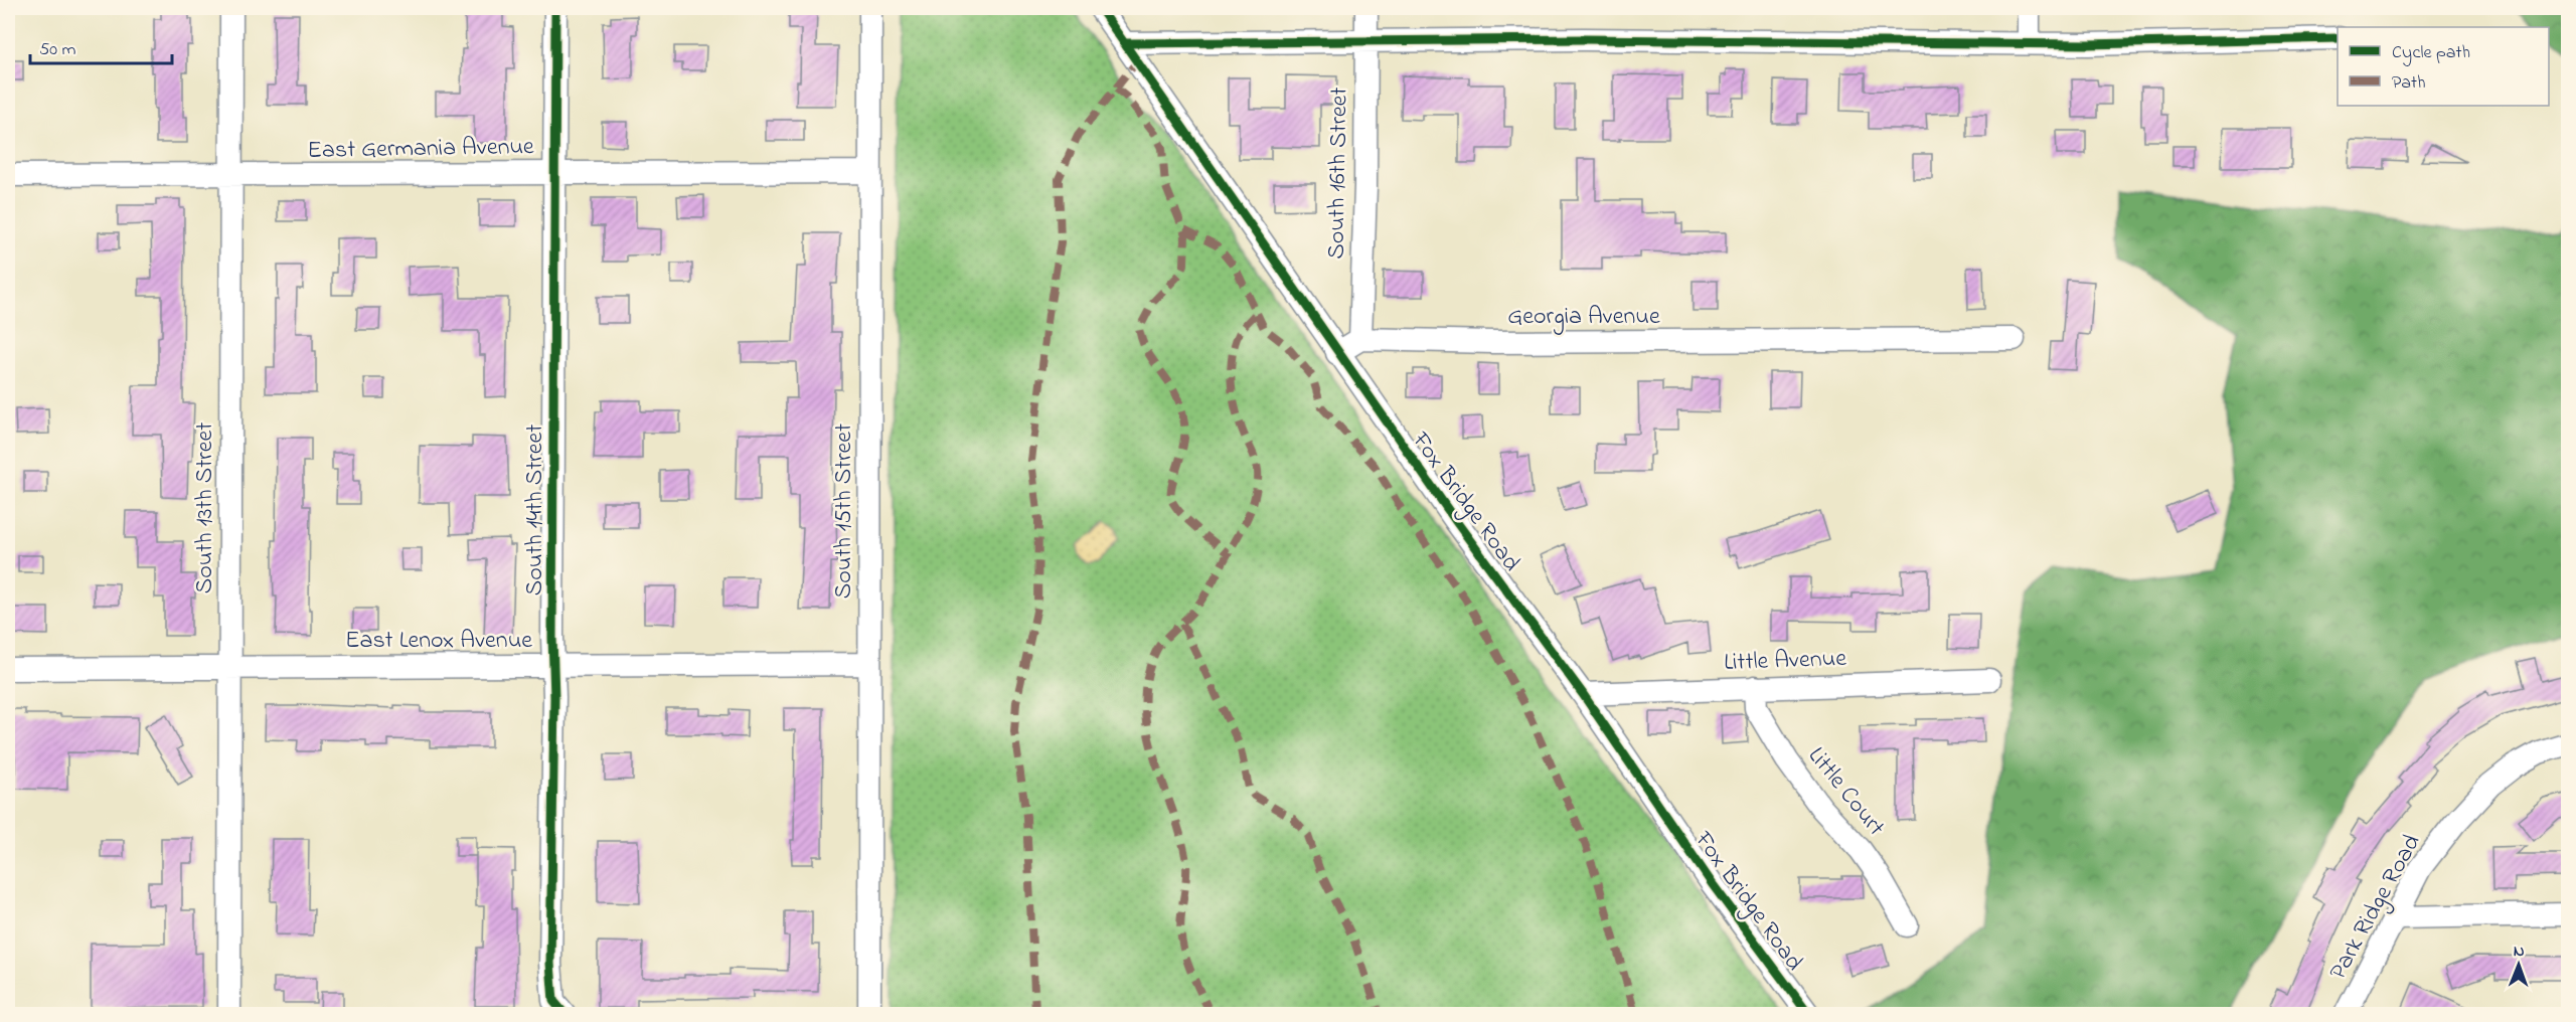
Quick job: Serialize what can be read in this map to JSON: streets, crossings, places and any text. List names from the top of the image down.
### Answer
{
  "streets": {
    "street": [
      "East Germania Avenue",
      "South 16th Street",
      "Georgia Avenue",
      "Fox Bridge Road",
      "South 13th Street",
      "South 14th Street",
      "South 15th Street",
      "East Lenox Avenue",
      "Little Avenue",
      "Little Court",
      "Park Ridge Road"
    ]
  },
  "crossings": [
    ["East Germania Avenue", "South 13th Street"],
    ["East Germania Avenue", "South 14th Street"],
    ["East Germania Avenue", "South 15th Street"],
    ["South 16th Street", "Georgia Avenue"],
    ["Fox Bridge Road", "Little Avenue"],
    ["South 13th Street", "East Lenox Avenue"],
    ["South 14th Street", "East Lenox Avenue"],
    ["South 15th Street", "East Lenox Avenue"],
    ["Little Avenue", "Little Court"]
  ],
  "legend": ["Cycle path", "Path"],
  "scale_bar": "50 m",
  "north": "top"
}
